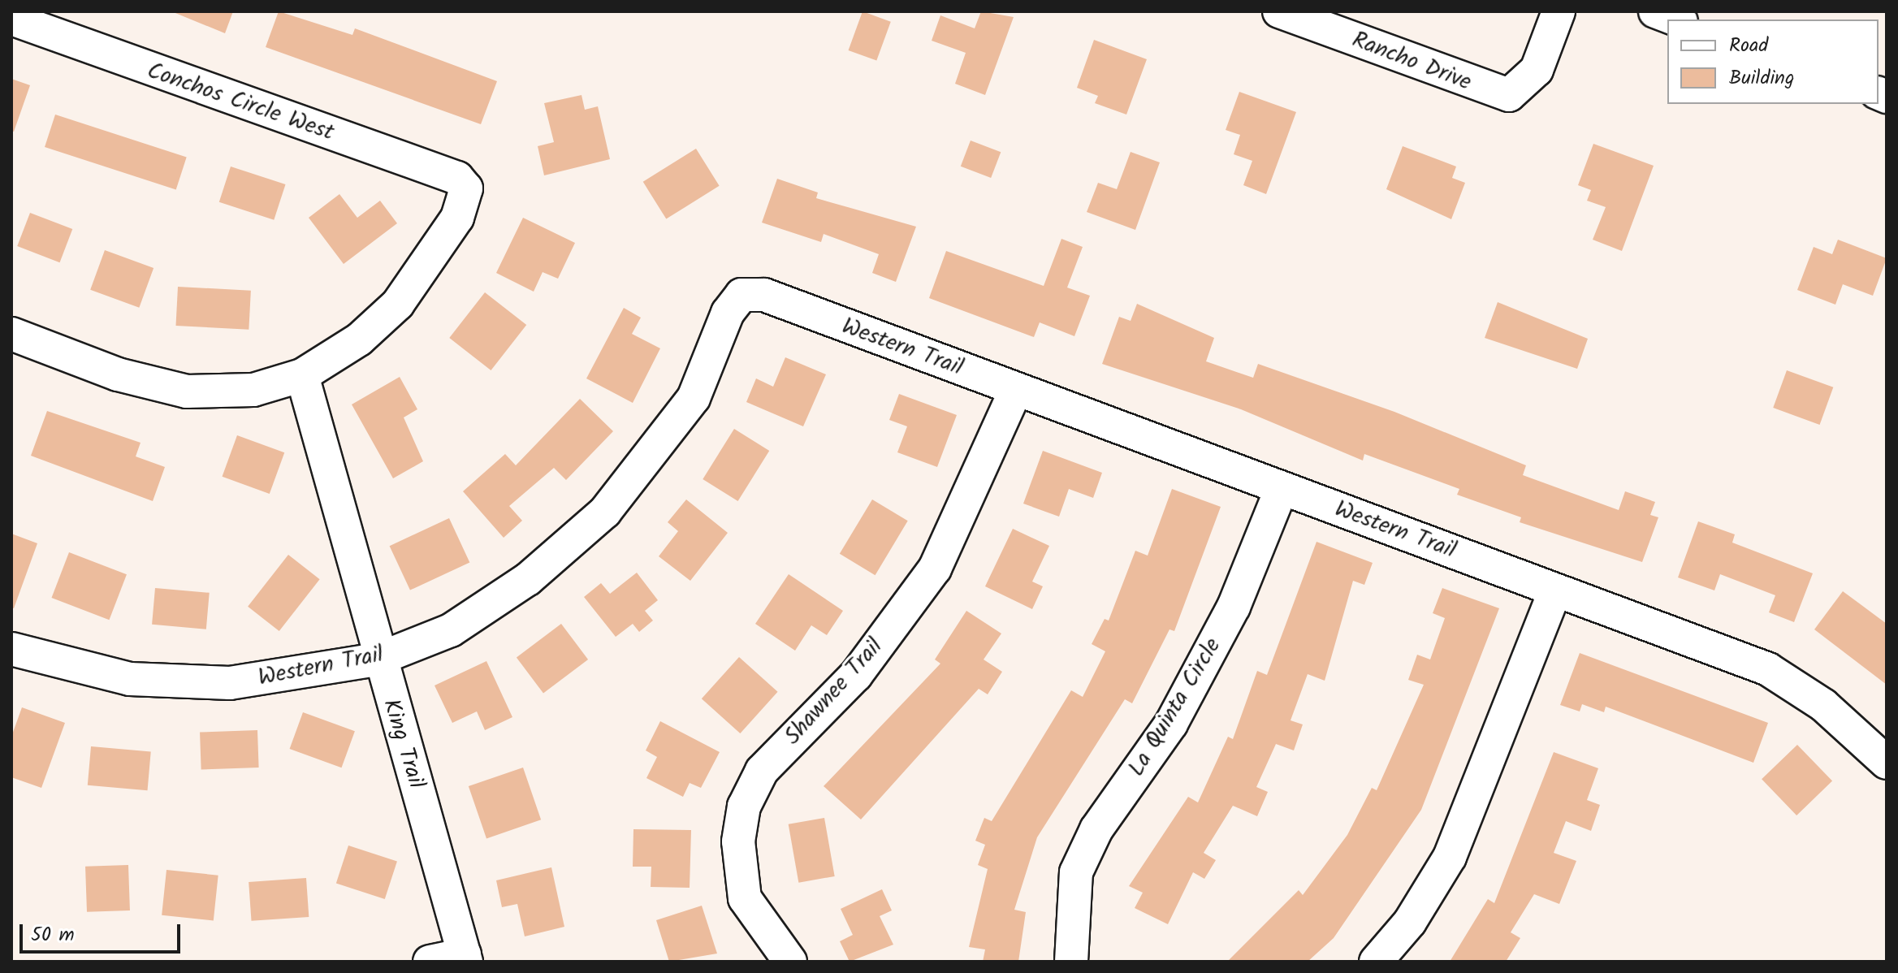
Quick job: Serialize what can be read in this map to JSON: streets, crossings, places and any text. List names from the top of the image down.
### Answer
{
  "streets": {
    "street": [
      "Rancho Drive",
      "Conchos Circle West",
      "Western Trail",
      "Shawnee Trail",
      "La Quinta Circle",
      "King Trail"
    ]
  },
  "crossings": [
    ["Conchos Circle West", "King Trail"],
    ["Western Trail", "Shawnee Trail"],
    ["Western Trail", "La Quinta Circle"],
    ["Western Trail", "King Trail"]
  ],
  "legend": ["Road", "Building"],
  "scale_bar": "50 m"
}
